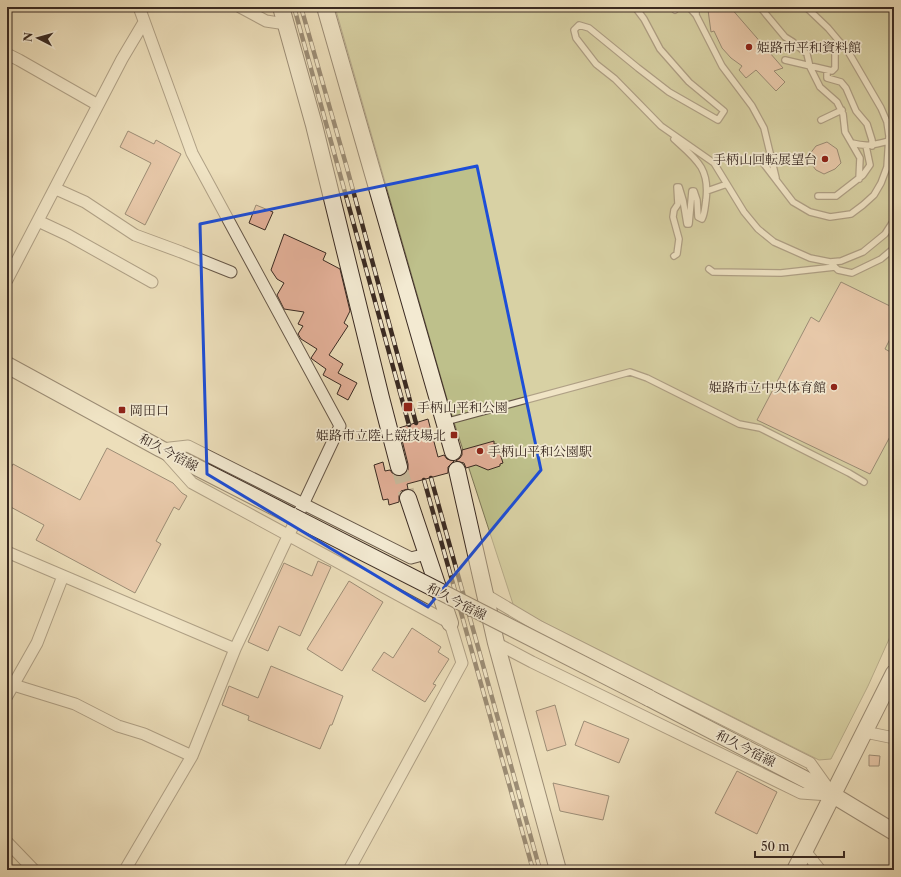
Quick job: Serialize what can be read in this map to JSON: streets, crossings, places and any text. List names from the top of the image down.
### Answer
{
  "streets": {
    "street": ["和久今宿線"]
  },
  "places": {
    "other": [
      "姫路市平和資料館",
      "手柄山回転展望台",
      "姫路市立中央体育館",
      "手柄山平和公園駅"
    ],
    "transit": ["手柄山平和公園", "岡田口", "姫路市立陸上競技場北"]
  },
  "scale_bar": "50 m",
  "north": "left"
}
